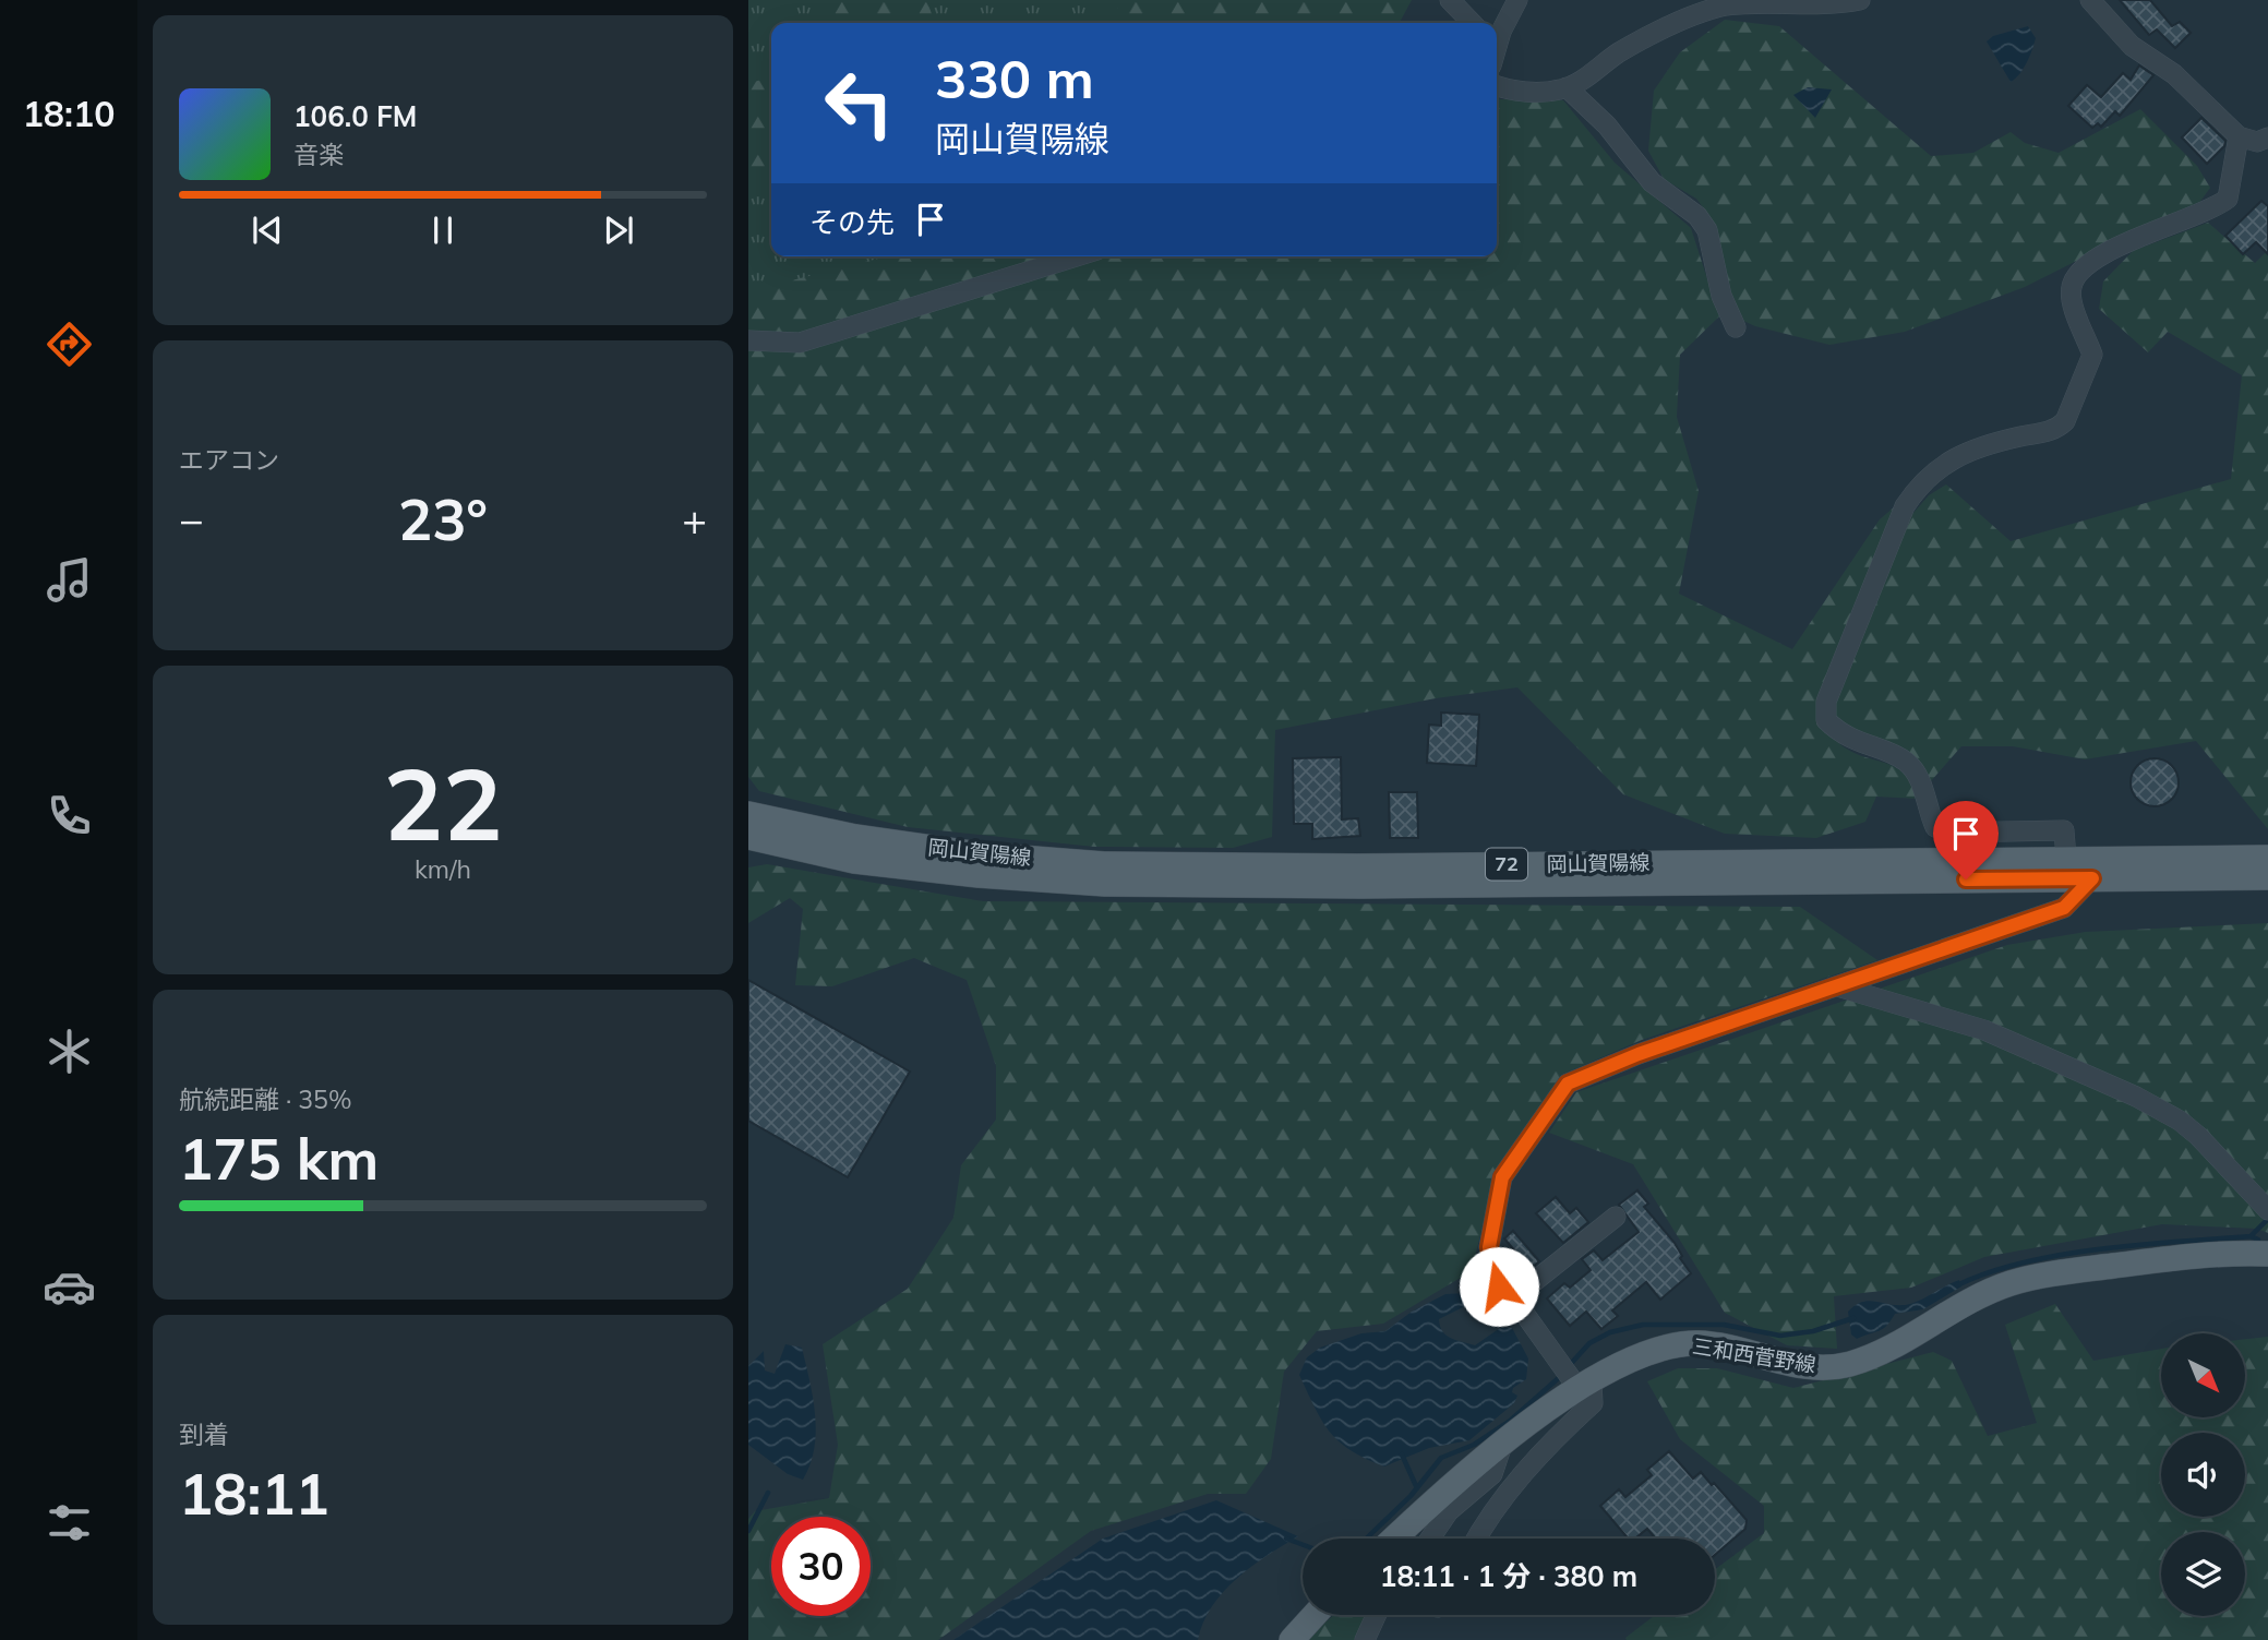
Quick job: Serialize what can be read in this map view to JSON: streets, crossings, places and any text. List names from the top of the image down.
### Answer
{
  "streets": {
    "main road": ["岡山賀陽線", "72", "三和西菅野線"]
  },
  "north": "bottom right",
  "page": {
    "tabs": "18:10",
    "turn": ["330 m", "岡山賀陽線"],
    "song": ["106.0 FM", "音楽"],
    "then": "その先",
    "tile": [
      "エアコン",
      ["22", "km/h"],
      ["航続距離 · 35%", "175 km"],
      ["到着", "18:11"]
    ],
    "heat": ["−", "23°", "+"],
    "limit": "30",
    "trip": "18:11 · 1 分 · 380 m"
  }
}
